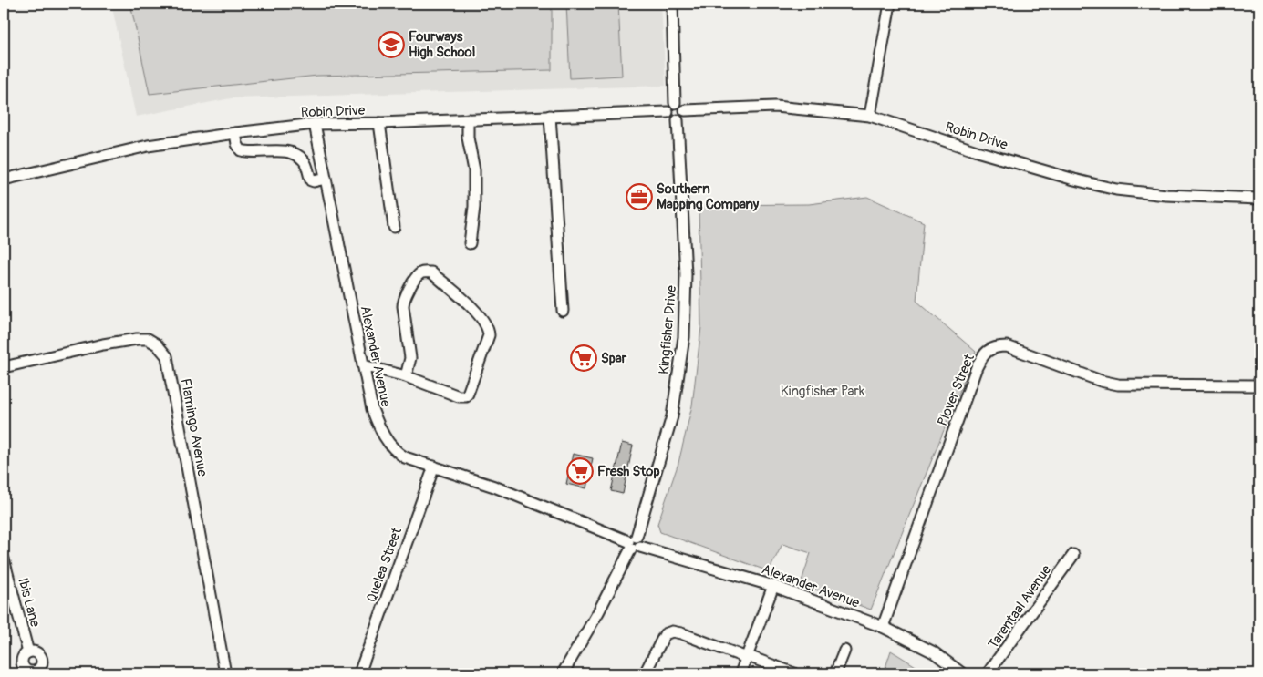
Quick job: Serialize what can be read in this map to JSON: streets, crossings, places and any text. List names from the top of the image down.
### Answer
{
  "streets": {
    "street": [
      "Robin Drive",
      "Kingfisher Drive",
      "Alexander Avenue",
      "Plover Street",
      "Flamingo Avenue",
      "Quelea Street",
      "Ibis Lane",
      "Tarentaal Avenue"
    ]
  },
  "crossings": [
    ["Robin Drive", "Kingfisher Drive"],
    ["Robin Drive", "Alexander Avenue"],
    ["Kingfisher Drive", "Alexander Avenue"],
    ["Alexander Avenue", "Plover Street"],
    ["Alexander Avenue", "Quelea Street"]
  ],
  "parks": ["Kingfisher Park"],
  "places": {
    "school or university": ["Fourways High School"],
    "office": ["Southern Mapping Company"],
    "supermarket": ["Spar", "Fresh Stop"]
  }
}
